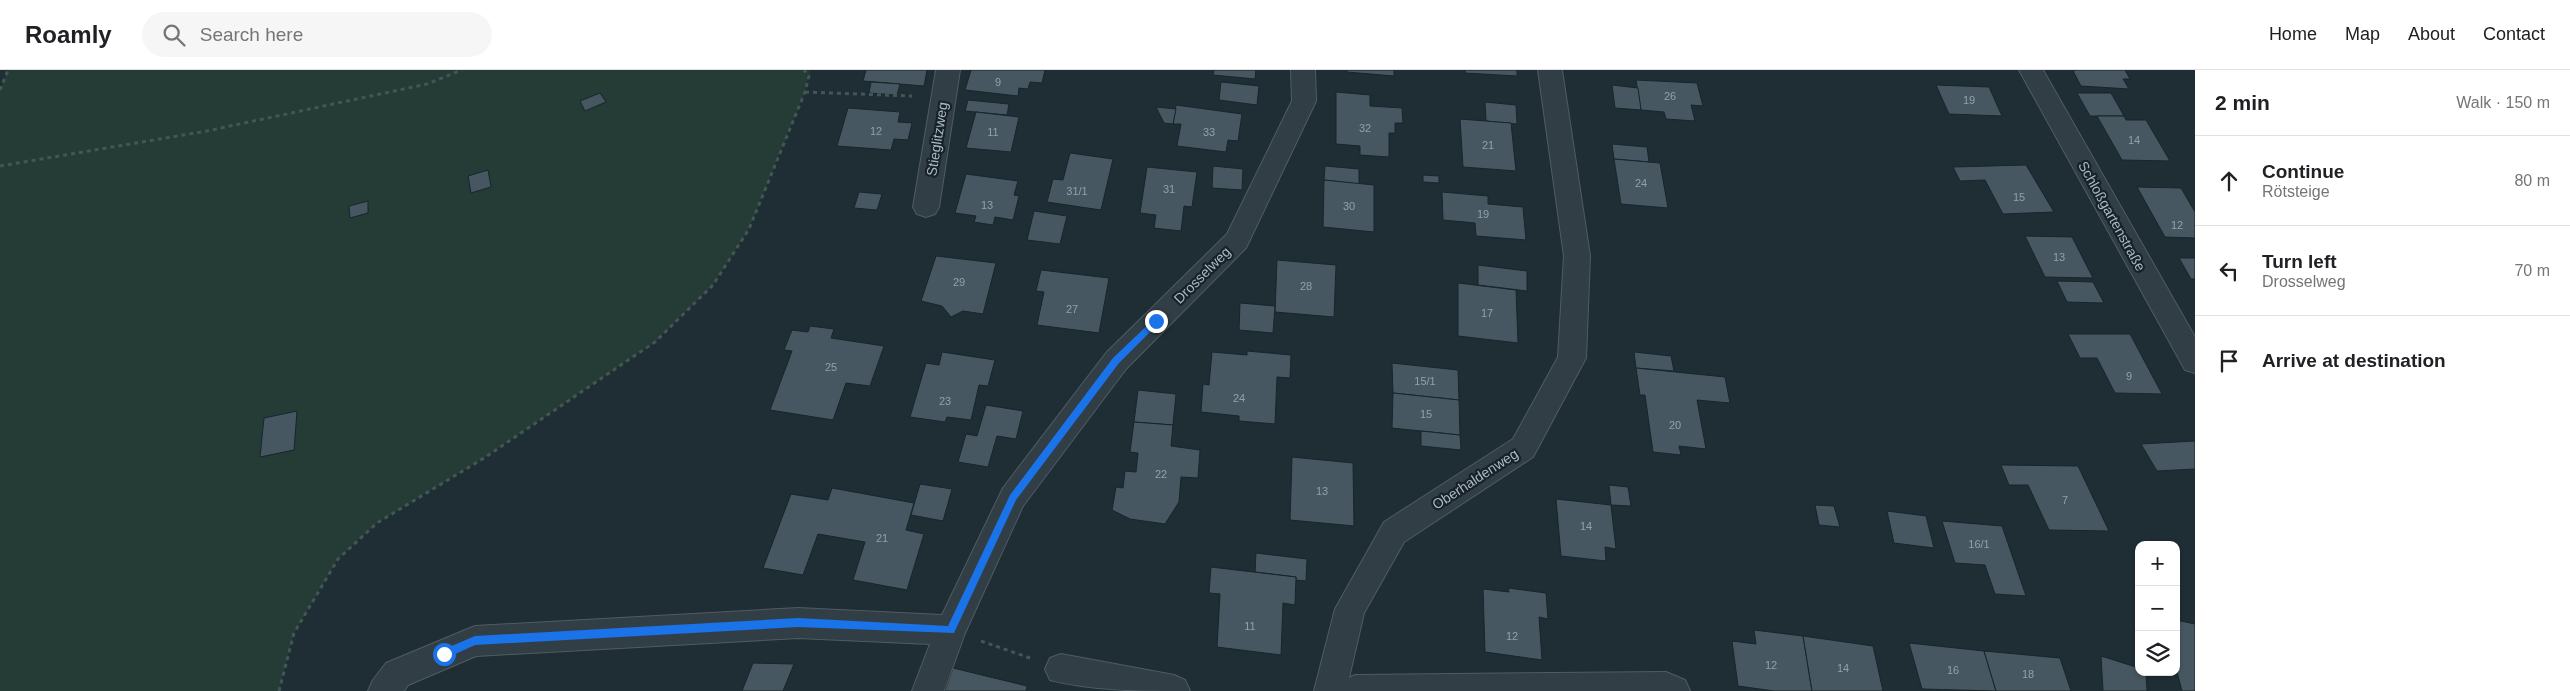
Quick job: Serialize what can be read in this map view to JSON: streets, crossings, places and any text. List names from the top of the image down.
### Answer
{
  "streets": {
    "street": [
      "Stieglitzweg",
      "Schloßgartenstraße",
      "Drosselweg",
      "Oberhaldenweg"
    ]
  },
  "house_numbers": [
    "9",
    "26",
    "19",
    "32",
    "12",
    "11",
    "33",
    "14",
    "21",
    "24",
    "31",
    "31/1",
    "15",
    "13",
    "30",
    "19",
    "12",
    "13",
    "29",
    "28",
    "27",
    "17",
    "25",
    "9",
    "15/1",
    "24",
    "23",
    "15",
    "20",
    "22",
    "13",
    "7",
    "14",
    "21",
    "16/1",
    "11",
    "12",
    "12",
    "14",
    "16",
    "18"
  ],
  "page": {
    "header": "Roamly",
    "search": "Search here",
    "nav": [
      "Home",
      "Map",
      "About",
      "Contact"
    ],
    "heading": ["2 min", "Walk · 150 m"],
    "list": [
      ["Continue", "Rötsteige", "80 m"],
      ["Turn left", "Drosselweg", "70 m"],
      "Arrive at destination"
    ],
    "map_buttons": ["+", "−"]
  }
}
